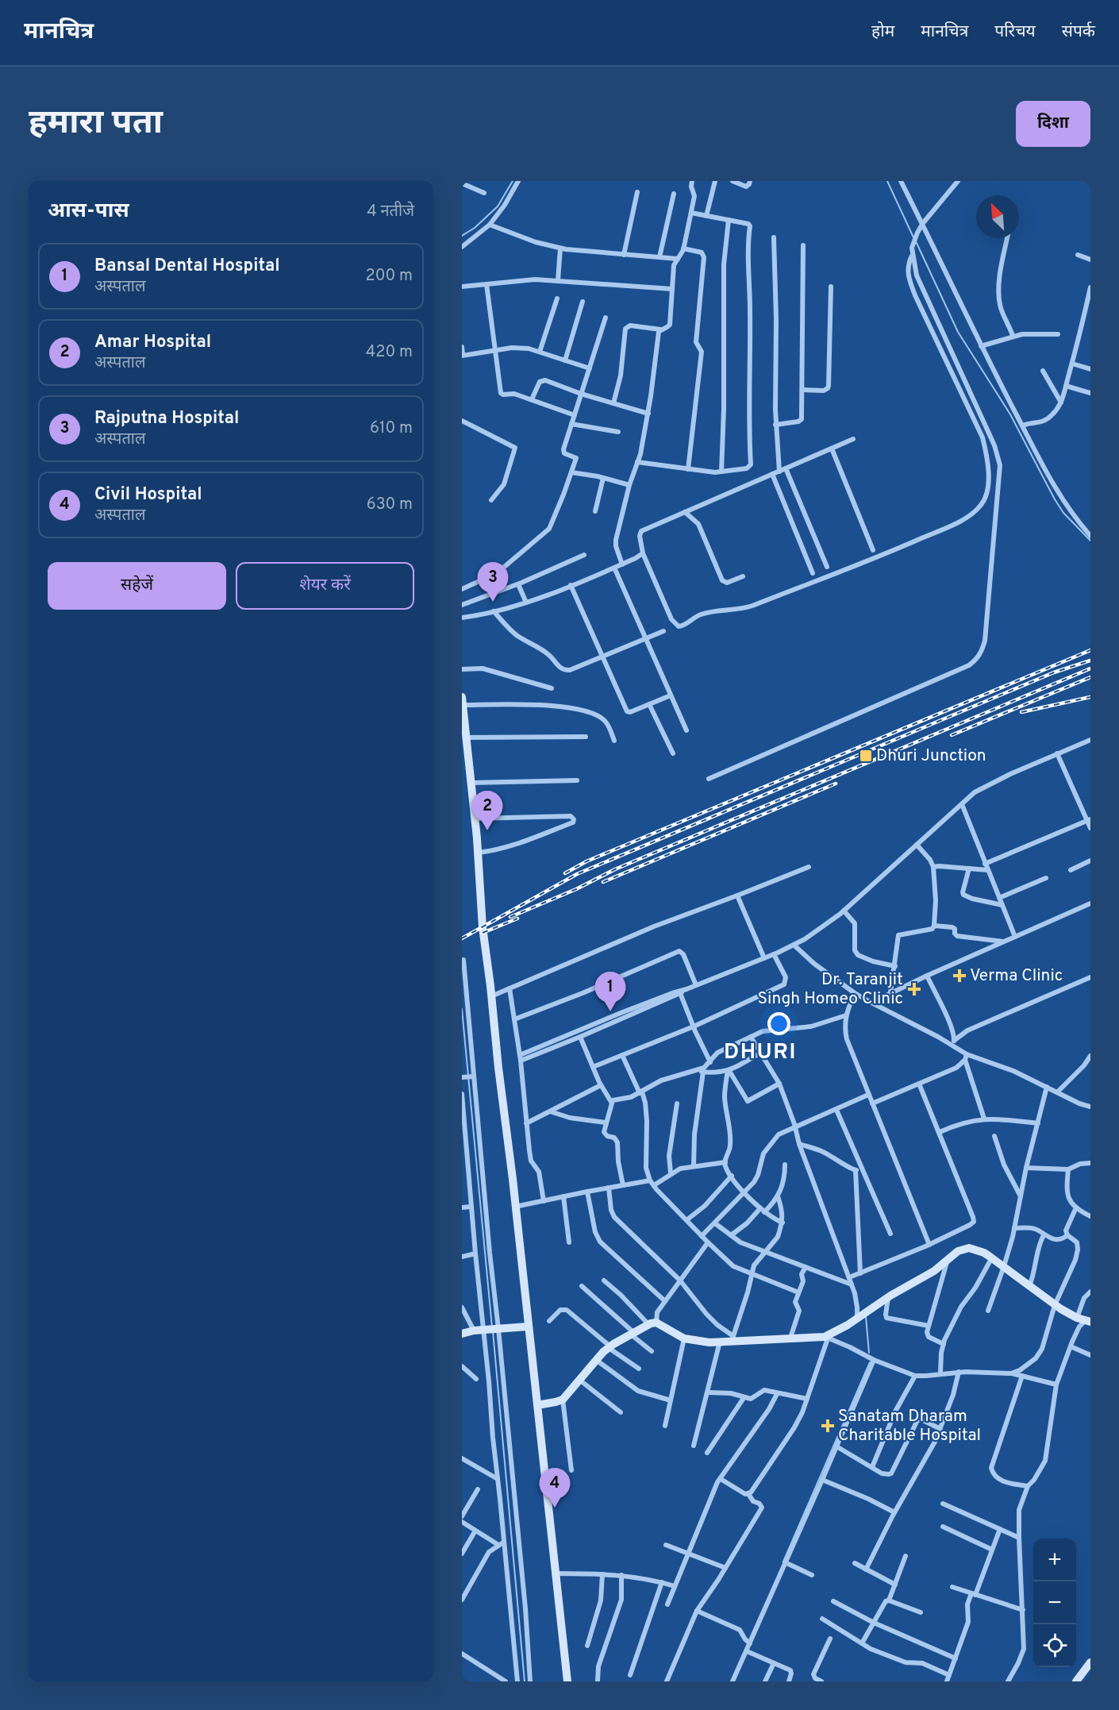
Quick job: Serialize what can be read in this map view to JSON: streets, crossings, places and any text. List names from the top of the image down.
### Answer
{
  "districts": ["DHURI"],
  "places": {
    "transit": ["Dhuri Junction"],
    "health": ["Verma Clinic", "Dr. Taranjit Singh Homeo Clinic", "Sanatam Dharam Charitable Hospital"]
  },
  "north": "top left",
  "page": {
    "header": "मानचित्र",
    "nav": [
      "होम",
      "मानचित्र",
      "परिचय",
      "संपर्क"
    ],
    "buttons": [
      "दिशा",
      ["सहेजें", "शेयर करें"]
    ],
    "title": "हमारा पता",
    "heading": ["आस-पास", "4 नतीजे"],
    "list": [
      {
        "mark": "1",
        "name": "Bansal Dental Hospital",
        "note": "अस्पताल",
        "value": "200 m"
      },
      {
        "mark": "2",
        "name": "Amar Hospital",
        "note": "अस्पताल",
        "value": "420 m"
      },
      {
        "mark": "3",
        "name": "Rajputna Hospital",
        "note": "अस्पताल",
        "value": "610 m"
      },
      {
        "mark": "4",
        "name": "Civil Hospital",
        "note": "अस्पताल",
        "value": "630 m"
      }
    ],
    "pins": [
      "3",
      "2",
      "1",
      "4"
    ],
    "map_buttons": ["+", "−"]
  }
}
